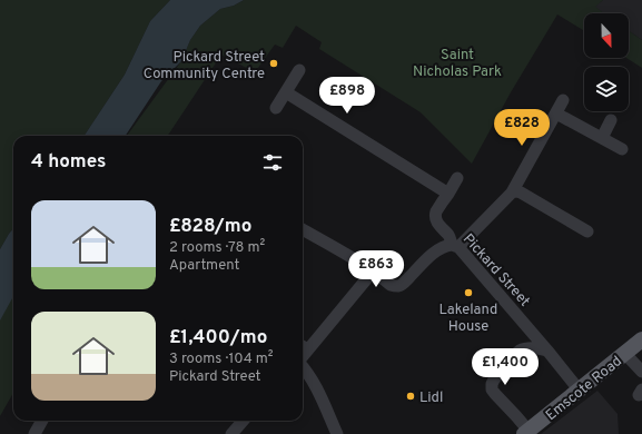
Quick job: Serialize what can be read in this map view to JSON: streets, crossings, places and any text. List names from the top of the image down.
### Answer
{
  "streets": {
    "main road": ["Emscote Road"],
    "street": ["Pickard Street"]
  },
  "crossings": [
    ["Pickard Street", "Emscote Road"]
  ],
  "parks": ["Saint Nicholas Park"],
  "places": ["Pickard Street Community Centre", "Lakeland House", "Lidl"],
  "north": "bottom",
  "page": {
    "price": [
      "£898",
      "£828",
      "£863",
      "£1,400"
    ],
    "heading": "4 homes",
    "list": [
      {
        "name": "£828/mo",
        "note": "2 rooms · 78 m² · Apartment"
      },
      {
        "name": "£1,400/mo",
        "note": "3 rooms · 104 m² · Pickard Street"
      }
    ]
  }
}
